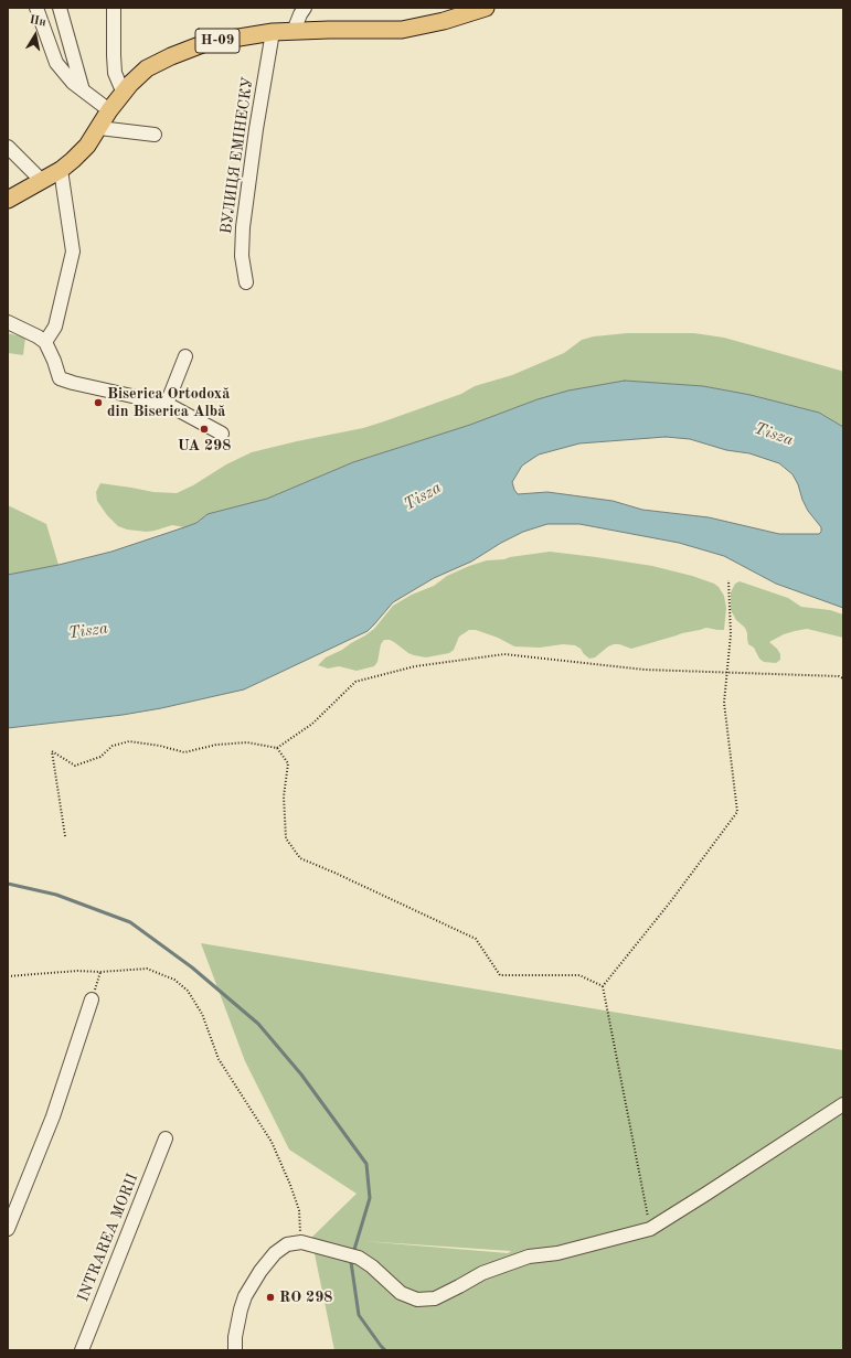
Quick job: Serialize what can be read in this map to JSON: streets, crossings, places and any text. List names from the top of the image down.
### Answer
{
  "streets": {
    "main road": ["Н-09"],
    "street": ["ВУЛИЦЯ ЕМІНЕСКУ", "INTRAREA MORII"]
  },
  "crossings": [
    ["Н-09", "ВУЛИЦЯ ЕМІНЕСКУ"]
  ],
  "water": ["Tisza"],
  "places": ["Biserica Ortodoxă din Biserica Albă", "UA 298", "RO 298"],
  "north": "top"
}
